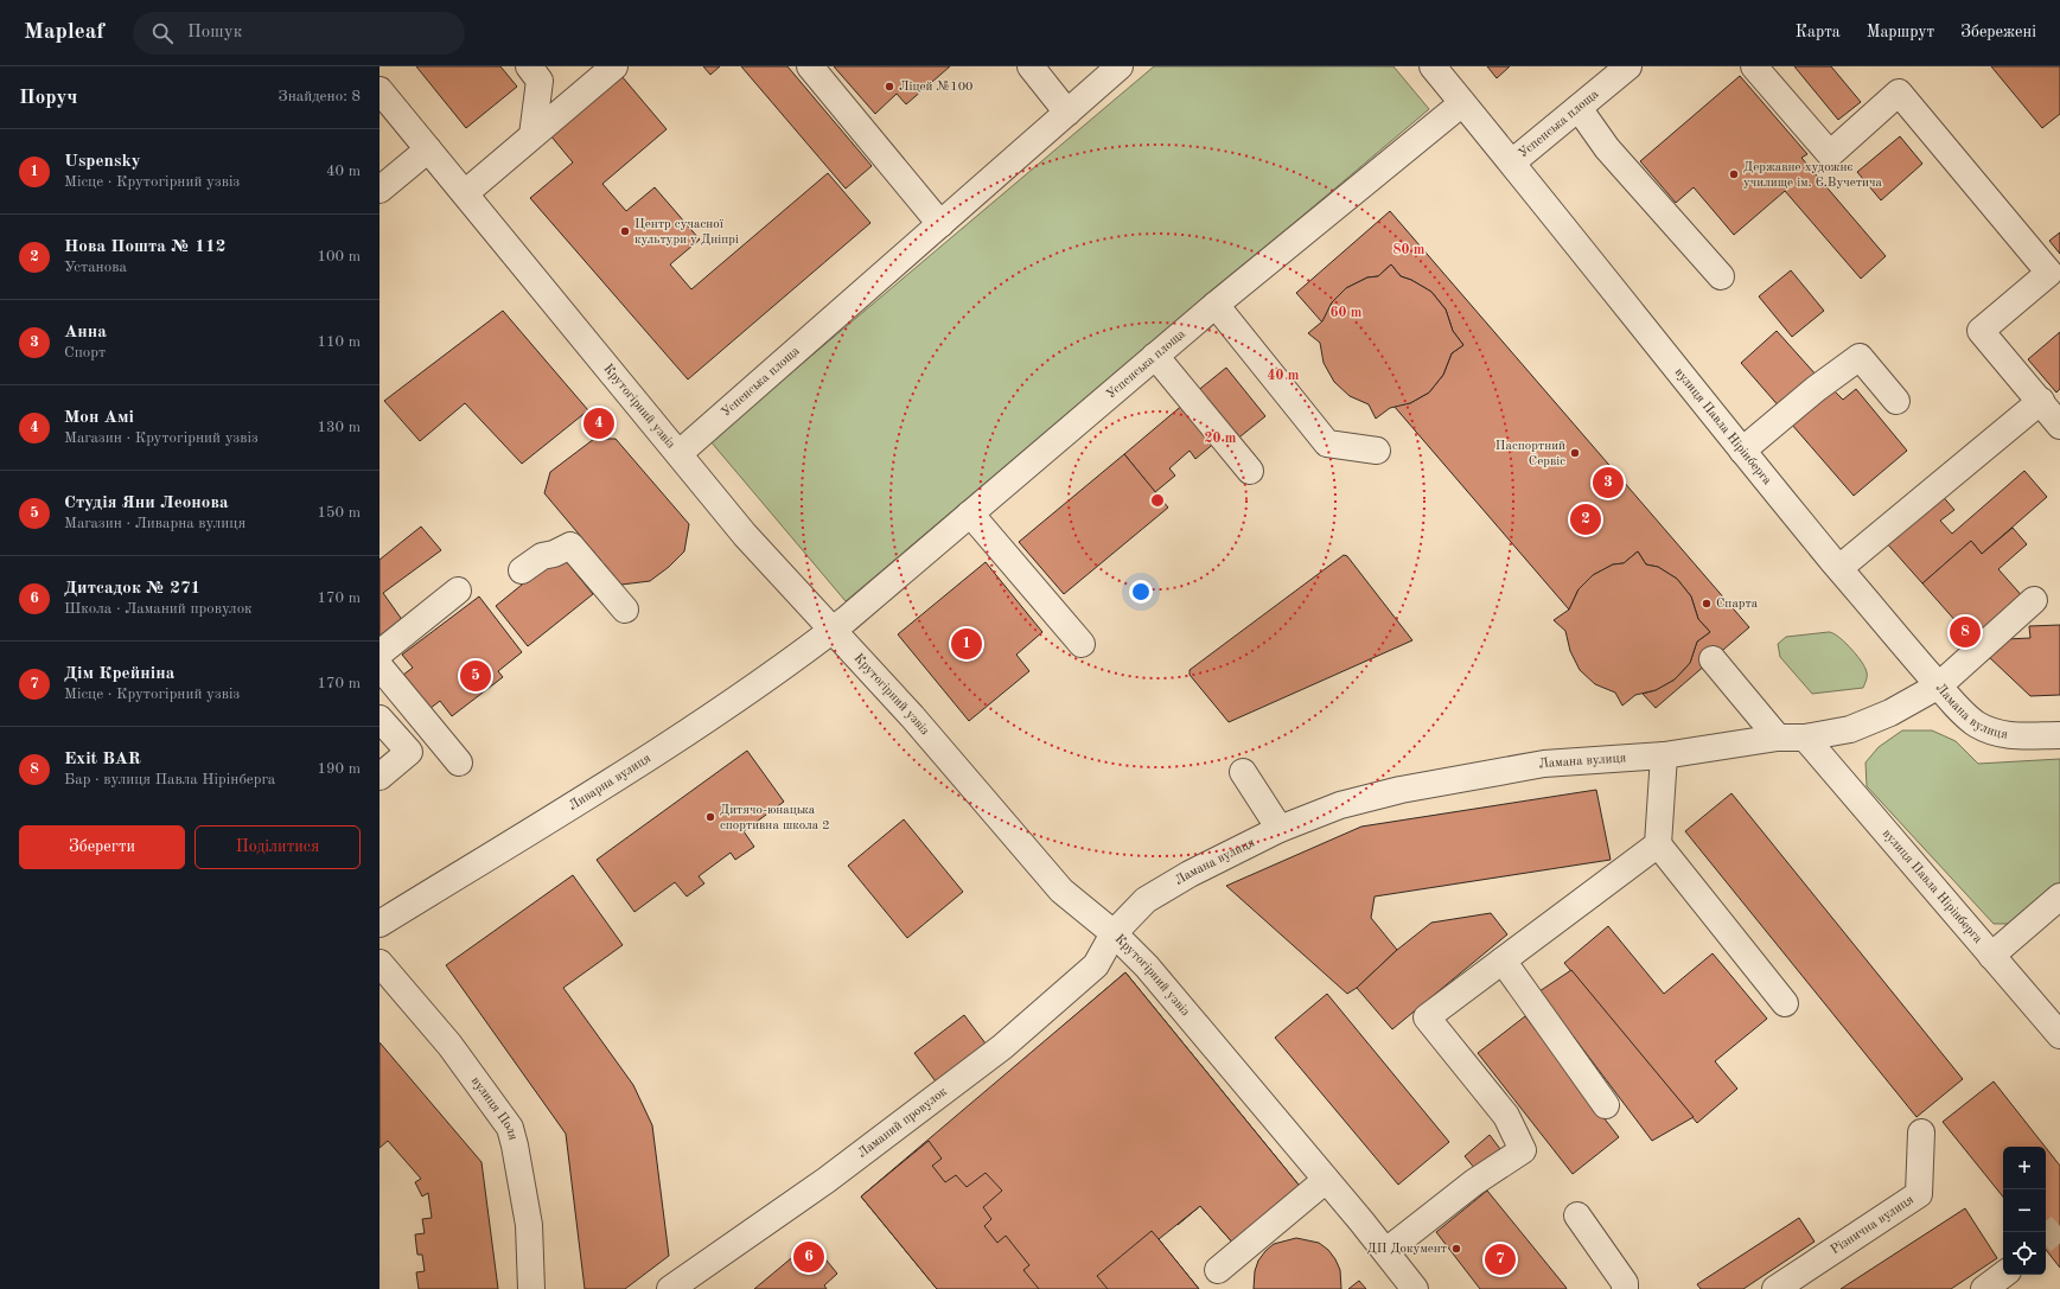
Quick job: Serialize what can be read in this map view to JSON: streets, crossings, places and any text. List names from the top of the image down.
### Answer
{
  "streets": {
    "street": [
      "Успенська площа",
      "Крутогірний узвіз",
      "вулиця Павла Нірінберга",
      "Ламана вулиця",
      "Ливарна вулиця",
      "вулиця Поля",
      "Ламаний провулок",
      "Різнична вулиця"
    ]
  },
  "crossings": [
    ["Успенська площа", "Крутогірний узвіз"],
    ["Успенська площа", "вулиця Павла Нірінберга"],
    ["Успенська площа", "Ливарна вулиця"],
    ["Крутогірний узвіз", "Ламана вулиця"],
    ["Крутогірний узвіз", "Ливарна вулиця"],
    ["Крутогірний узвіз", "Ламаний провулок"],
    ["вулиця Павла Нірінберга", "Ламана вулиця"],
    ["Ламана вулиця", "Ламаний провулок"]
  ],
  "places": [
    "Ліцей №100",
    "Державне художнє училище ім. Є.Вучетича",
    "Центр сучасної культури у Дніпрі",
    "Паспортний Сервіс",
    "Спарта",
    "Дитячо-юнацька спортивна школа 2",
    "ДП Документ"
  ],
  "page": {
    "header": "Mapleaf",
    "search": "Пошук",
    "nav": ["Карта", "Маршрут", "Збережені"],
    "heading": ["Поруч", "Знайдено: 8"],
    "list": [
      {
        "mark": "1",
        "name": "Uspensky",
        "note": "Місце · Крутогірний узвіз",
        "value": "40 m"
      },
      {
        "mark": "2",
        "name": "Нова Пошта № 112",
        "note": "Установа",
        "value": "100 m"
      },
      {
        "mark": "3",
        "name": "Анна",
        "note": "Спорт",
        "value": "110 m"
      },
      {
        "mark": "4",
        "name": "Мон Амі",
        "note": "Магазин · Крутогірний узвіз",
        "value": "130 m"
      },
      {
        "mark": "5",
        "name": "Студія Яни Леонова",
        "note": "Магазин · Ливарна вулиця",
        "value": "150 m"
      },
      {
        "mark": "6",
        "name": "Дитсадок № 271",
        "note": "Школа · Ламаний провулок",
        "value": "170 m"
      },
      {
        "mark": "7",
        "name": "Дім Крейніна",
        "note": "Місце · Крутогірний узвіз",
        "value": "170 m"
      },
      {
        "mark": "8",
        "name": "Exit BAR",
        "note": "Бар · вулиця Павла Нірінберга",
        "value": "190 m"
      }
    ],
    "pins": [
      "4",
      "3",
      "2",
      "8",
      "1",
      "5",
      "6",
      "7"
    ],
    "buttons": ["Зберегти", "Поділитися"],
    "map_buttons": ["+", "−"]
  },
  "rings": [
    "80 m",
    "60 m",
    "40 m",
    "20 m"
  ]
}
